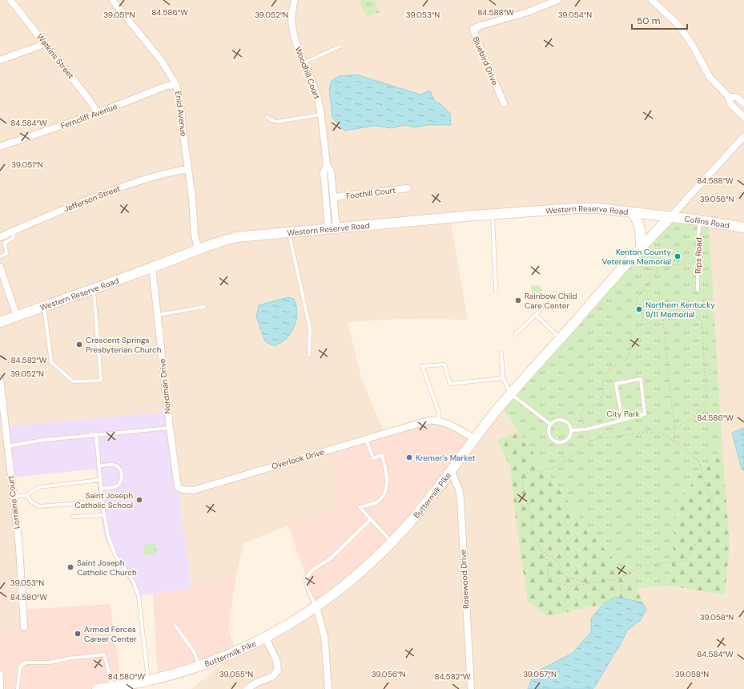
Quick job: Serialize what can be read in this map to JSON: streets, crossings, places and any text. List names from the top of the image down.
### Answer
{
  "streets": {
    "main road": ["Western Reserve Road", "Collins Road", "Buttermilk Pike"],
    "street": [
      "Watkins Street",
      "Bluebird Drive",
      "Woodhill Court",
      "Enid Avenue",
      "Ferncliff Avenue",
      "Foothill Court",
      "Jefferson Street",
      "Nordman Drive",
      "Overlook Drive",
      "Lorraine Court",
      "Rosewood Drive"
    ],
    "lane": ["Rips Road"]
  },
  "crossings": [
    ["Watkins Street", "Ferncliff Avenue"],
    ["Woodhill Court", "Foothill Court"],
    ["Woodhill Court", "Western Reserve Road"],
    ["Enid Avenue", "Ferncliff Avenue"],
    ["Enid Avenue", "Jefferson Street"],
    ["Enid Avenue", "Western Reserve Road"],
    ["Western Reserve Road", "Collins Road"],
    ["Western Reserve Road", "Nordman Drive"],
    ["Western Reserve Road", "Buttermilk Pike"],
    ["Collins Road", "Rips Road"],
    ["Collins Road", "Buttermilk Pike"],
    ["Nordman Drive", "Overlook Drive"],
    ["Overlook Drive", "Buttermilk Pike"],
    ["Buttermilk Pike", "Rosewood Drive"]
  ],
  "parks": ["City Park"],
  "places": [
    "Kenton County Veterans Memorial",
    "Rainbow Child Care Center",
    "Northern Kentucky 9/11 Memorial",
    "Crescent Springs Presbyterian Church",
    "Kremer’s Market",
    "Saint Joseph Catholic School",
    "Saint Joseph Catholic Church",
    "Armed Forces Career Center"
  ],
  "scale_bar": "50 m",
  "coordinates": [
    "84.588°W",
    "84.586°W",
    "39.052°N",
    "39.053°N",
    "39.054°N",
    "39.051°N",
    "84.584°W",
    "39.056°N",
    "84.582°W",
    "84.580°W",
    "39.058°N",
    "39.055°N",
    "39.057°N"
  ]
}
